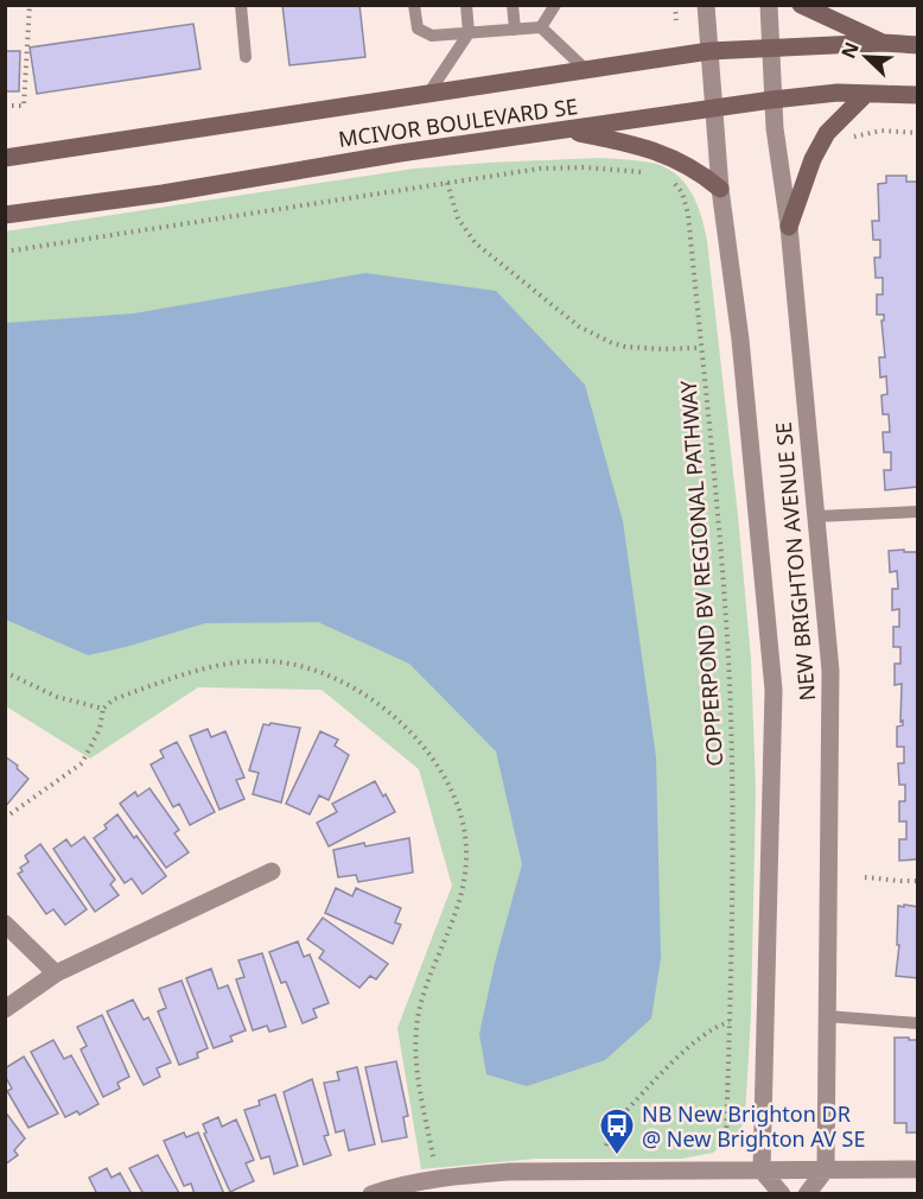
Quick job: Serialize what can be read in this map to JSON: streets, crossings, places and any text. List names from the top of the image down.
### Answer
{
  "streets": {
    "main road": ["MCIVOR BOULEVARD SE"],
    "street": ["NEW BRIGHTON AVENUE SE"],
    "path": ["COPPERPOND BV REGIONAL PATHWAY"]
  },
  "crossings": [
    ["MCIVOR BOULEVARD SE", "NEW BRIGHTON AVENUE SE"]
  ],
  "places": {
    "bus stop": ["NB New Brighton DR @ New Brighton AV SE"]
  },
  "north": "top left"
}
